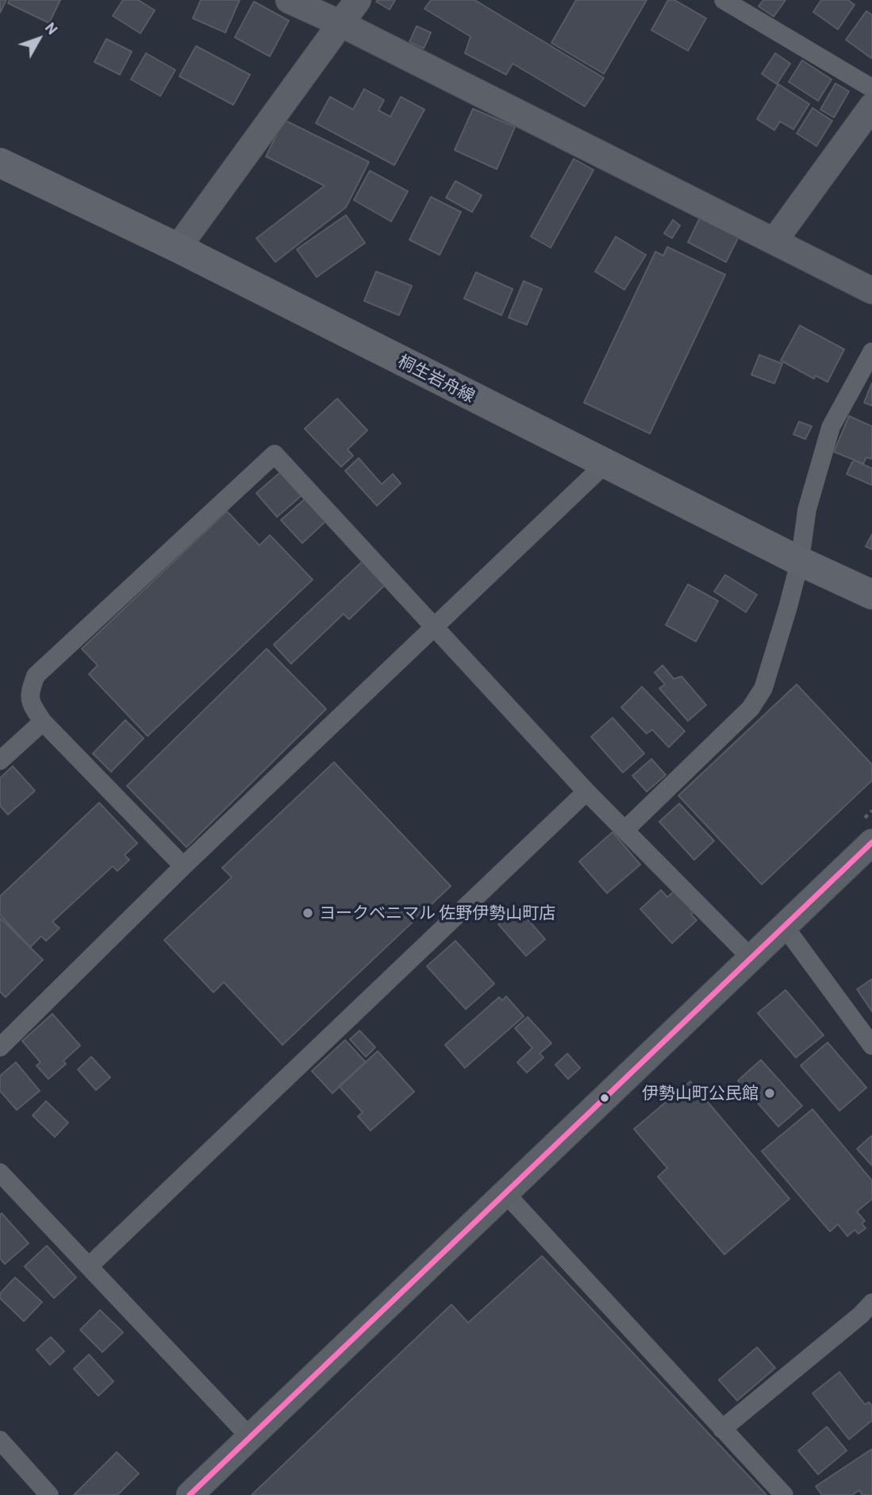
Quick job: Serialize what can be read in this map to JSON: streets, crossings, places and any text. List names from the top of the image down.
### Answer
{
  "streets": {
    "main road": ["桐生岩舟線"]
  },
  "places": ["ヨークベニマル 佐野伊勢山町店", "伊勢山町公民館"],
  "north": "top right"
}
